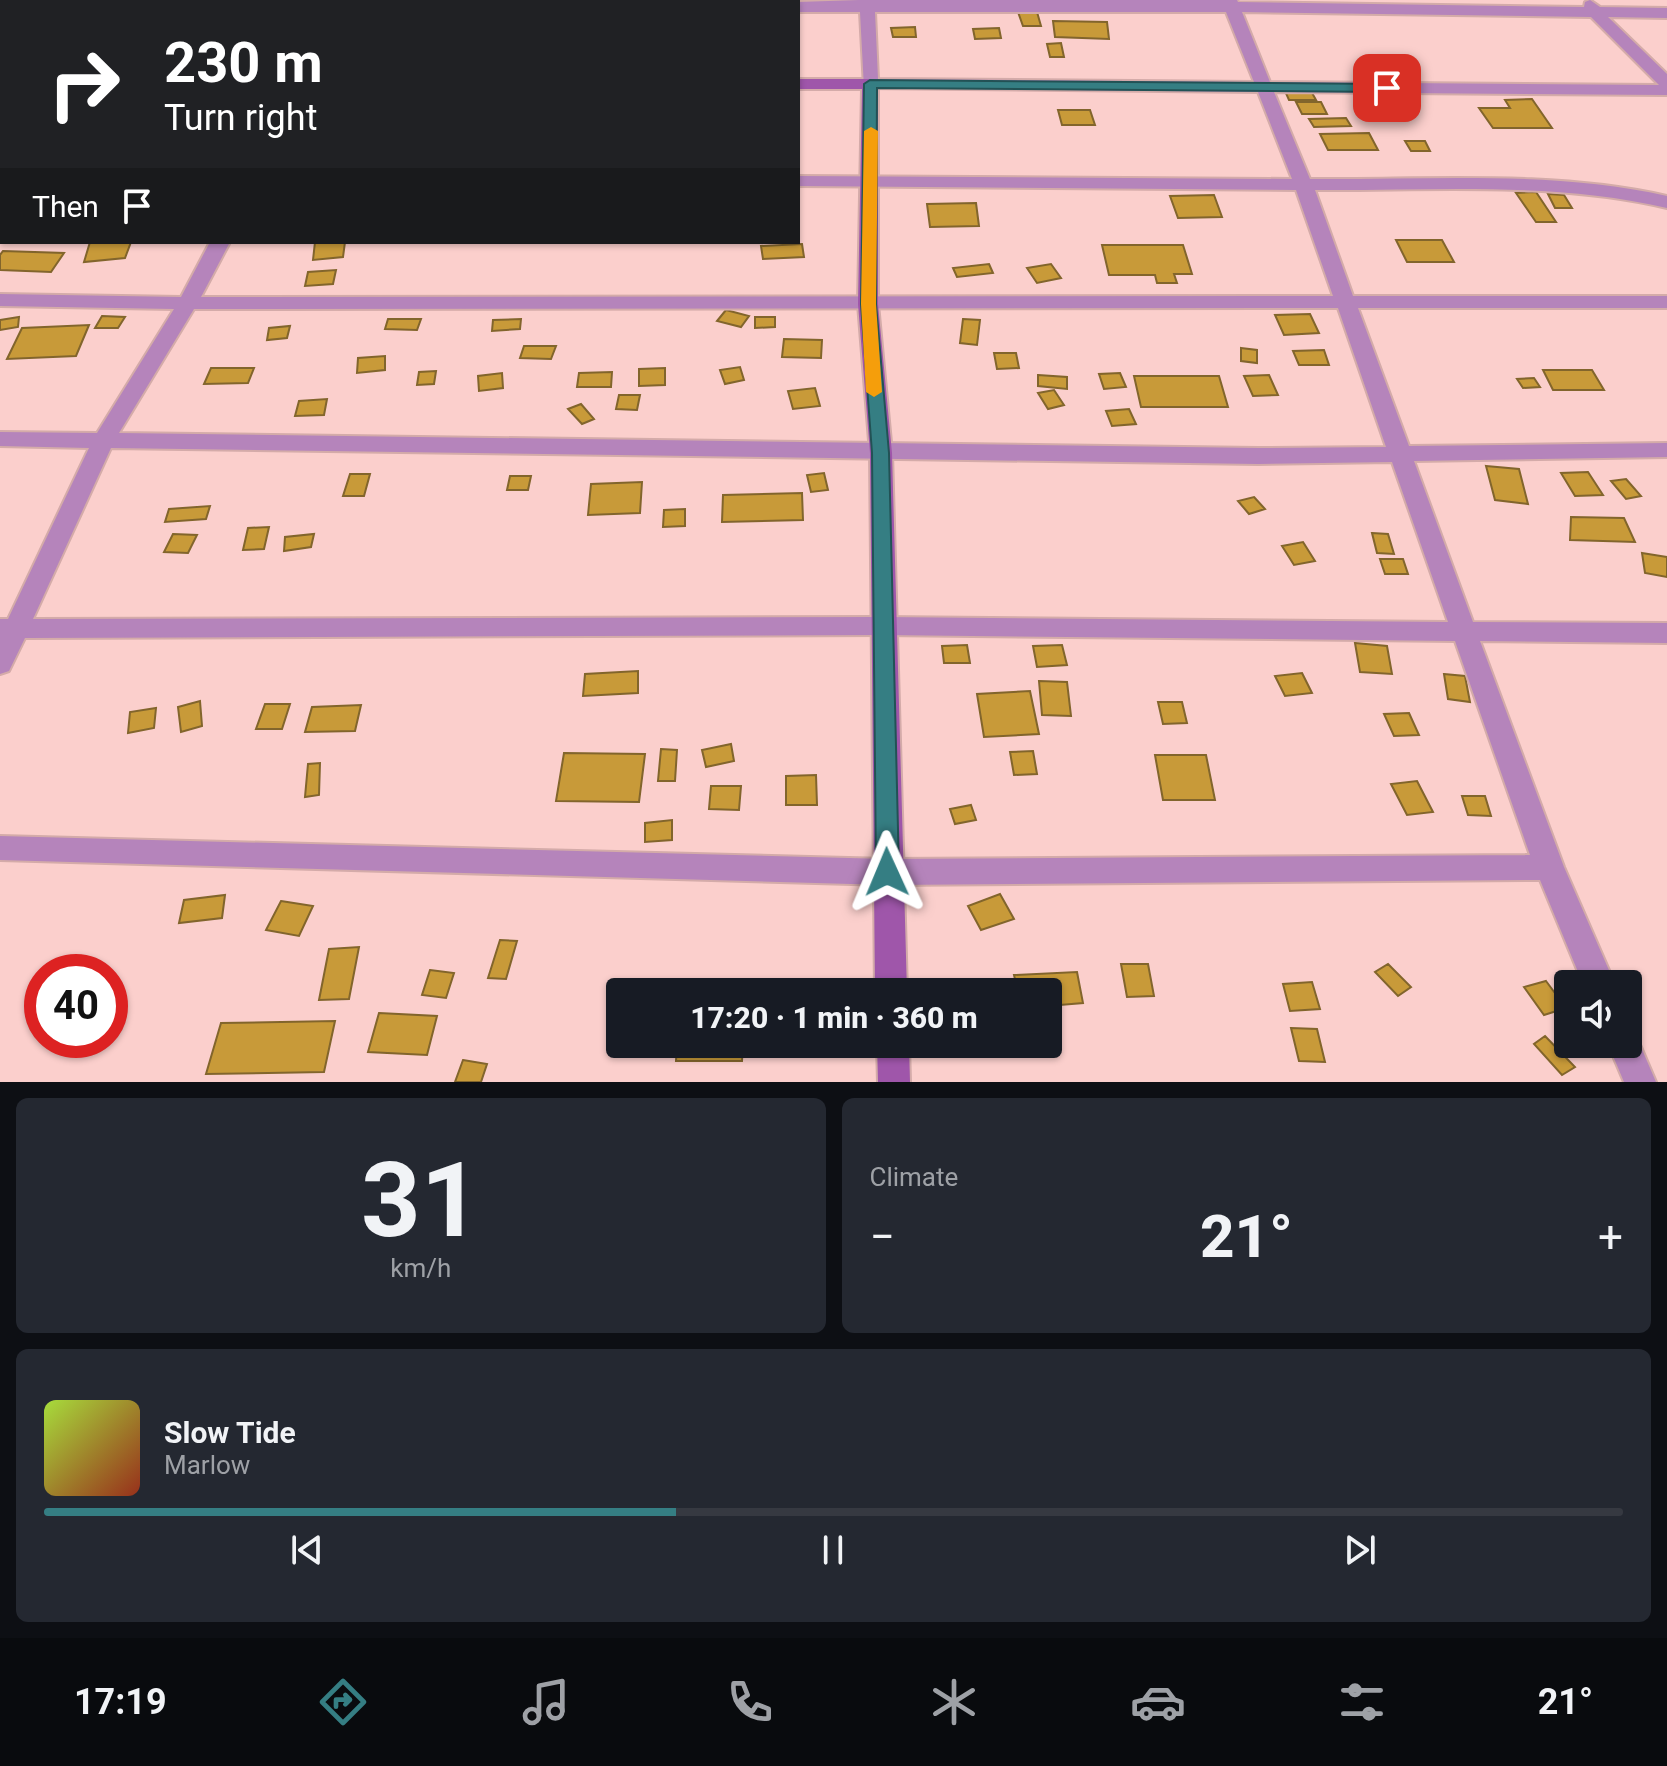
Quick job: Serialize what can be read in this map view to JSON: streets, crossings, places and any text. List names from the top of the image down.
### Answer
{
  "page": {
    "turn": ["230 m", "Turn right"],
    "then": "Then",
    "limit": "40",
    "trip": "17:20 · 1 min · 360 m",
    "tile": [
      ["31", "km/h"],
      "Climate"
    ],
    "heat": ["−", "21°", "+"],
    "song": ["Slow Tide", "Marlow"],
    "tabs": ["17:19", "21°"]
  }
}
